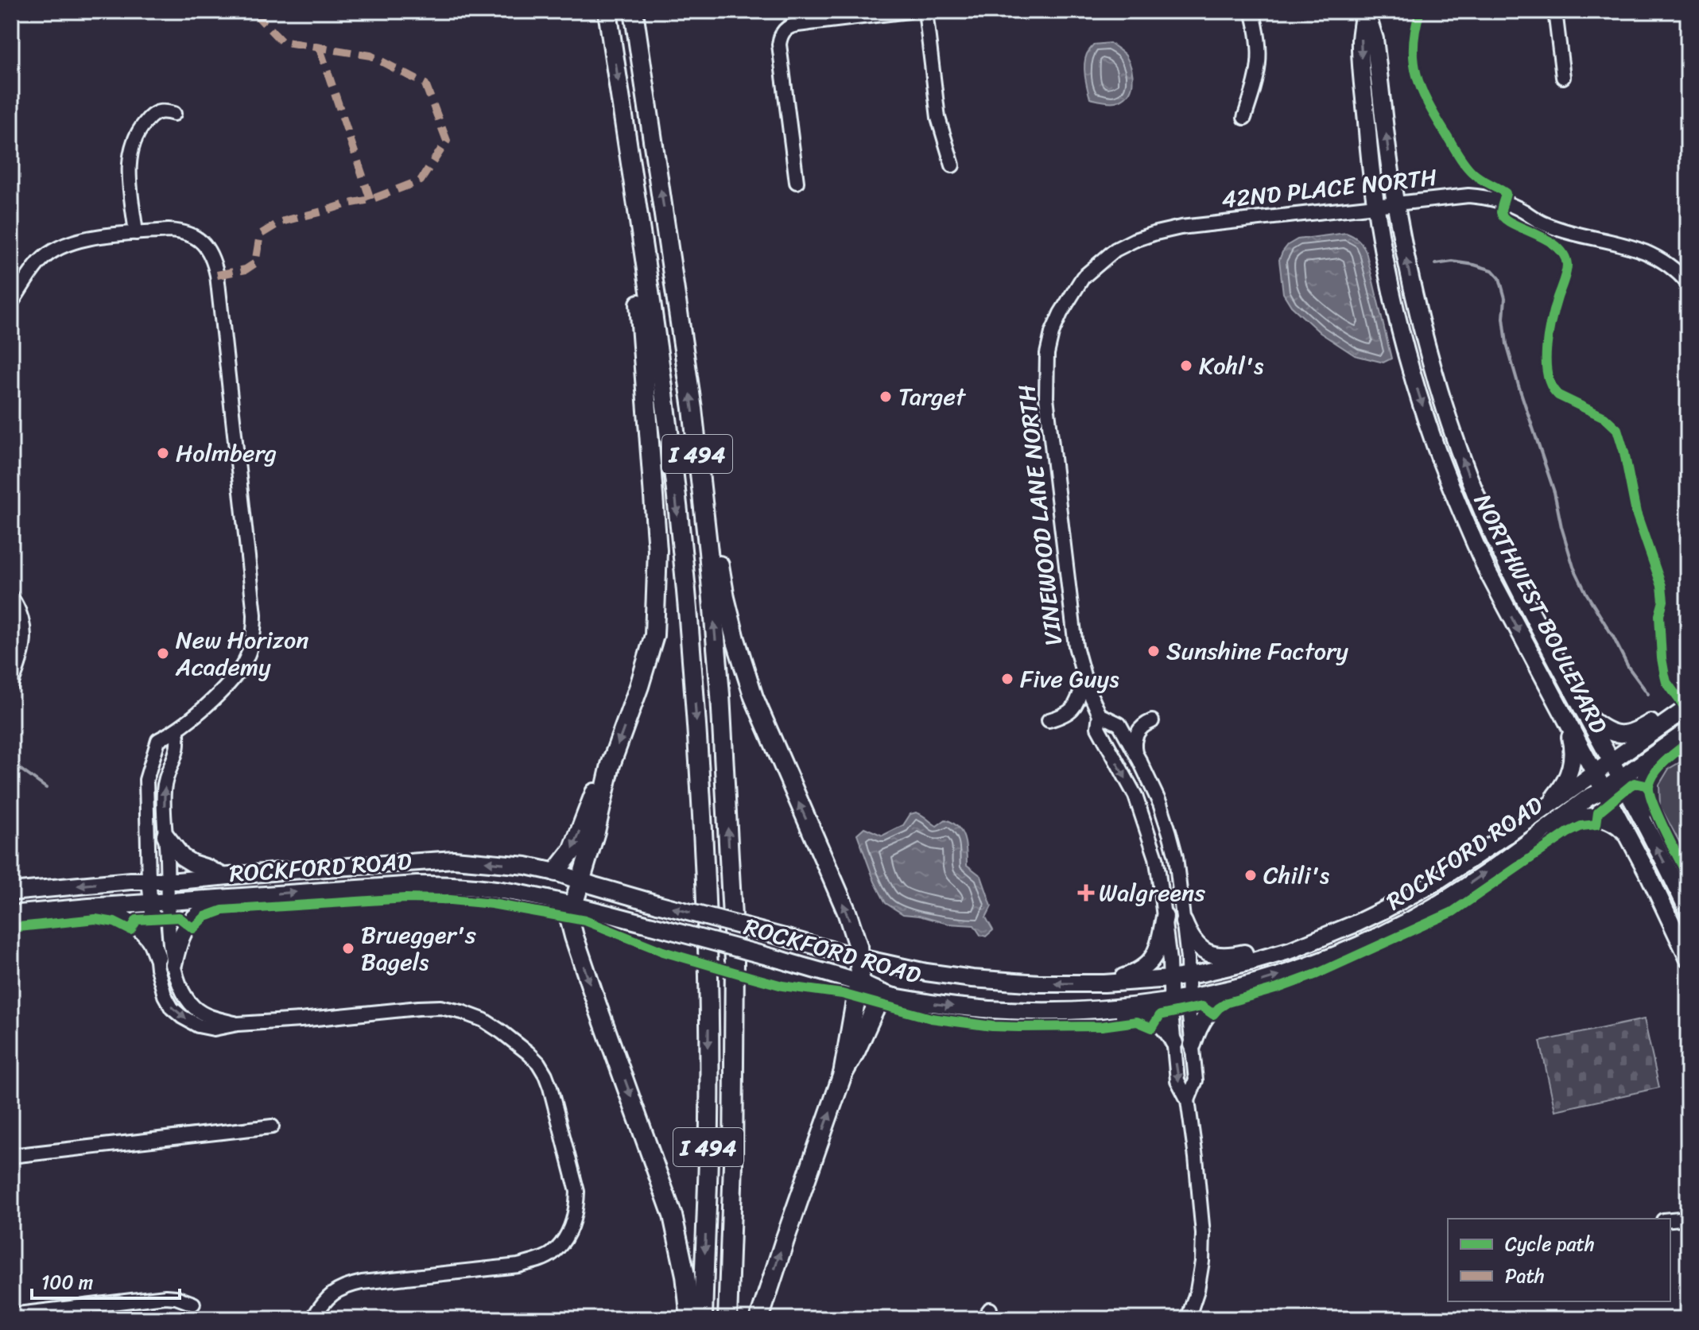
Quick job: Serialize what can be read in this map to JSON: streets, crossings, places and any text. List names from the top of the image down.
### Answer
{
  "streets": {
    "highway": ["I 494"],
    "main road": ["NORTHWEST BOULEVARD", "ROCKFORD ROAD"],
    "street": ["42ND PLACE NORTH", "VINEWOOD LANE NORTH"]
  },
  "crossings": [
    ["42ND PLACE NORTH", "VINEWOOD LANE NORTH"],
    ["42ND PLACE NORTH", "NORTHWEST BOULEVARD"],
    ["VINEWOOD LANE NORTH", "ROCKFORD ROAD"],
    ["NORTHWEST BOULEVARD", "ROCKFORD ROAD"]
  ],
  "places": {
    "other": [
      "Kohl's",
      "Target",
      "Holmberg",
      "Sunshine Factory",
      "New Horizon Academy",
      "Five Guys",
      "Chili's",
      "Bruegger's Bagels"
    ],
    "health": ["Walgreens"]
  },
  "legend": ["Cycle path", "Path"],
  "scale_bar": "100 m"
}
